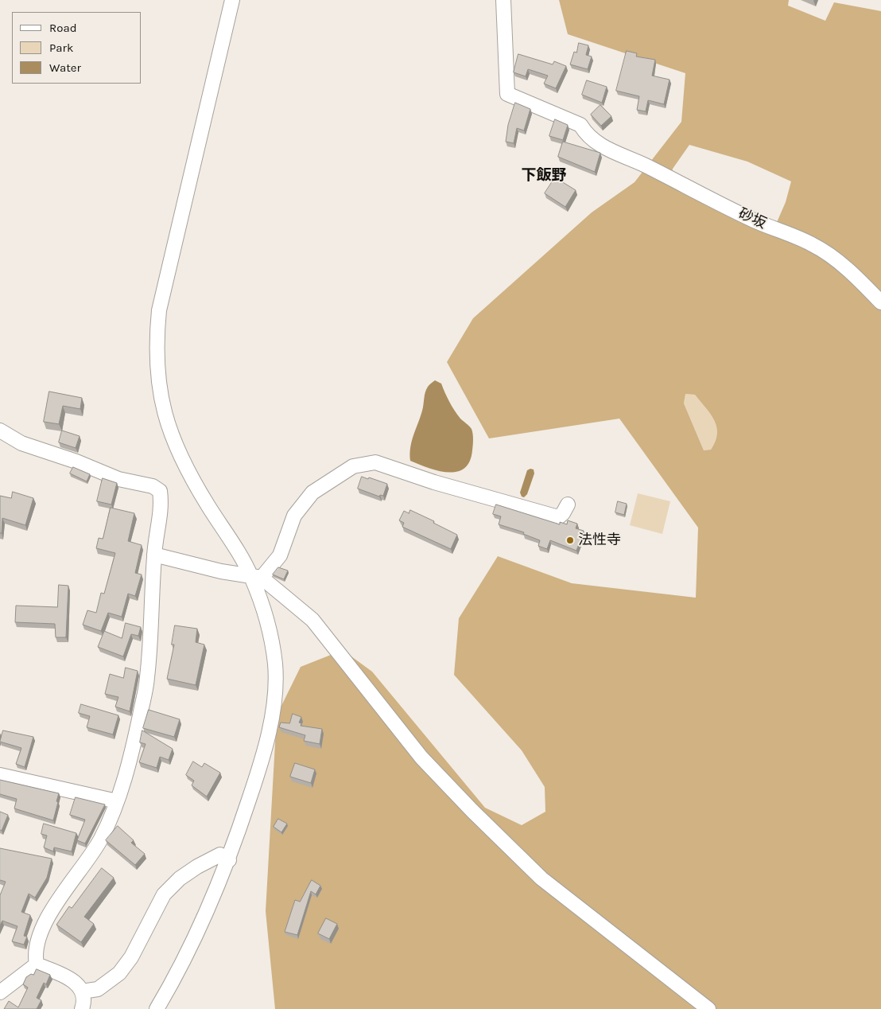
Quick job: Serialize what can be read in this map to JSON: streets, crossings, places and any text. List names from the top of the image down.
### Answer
{
  "streets": {
    "street": ["砂坂"]
  },
  "districts": ["下飯野"],
  "places": ["法性寺"],
  "legend": ["Road", "Park", "Water"]
}
